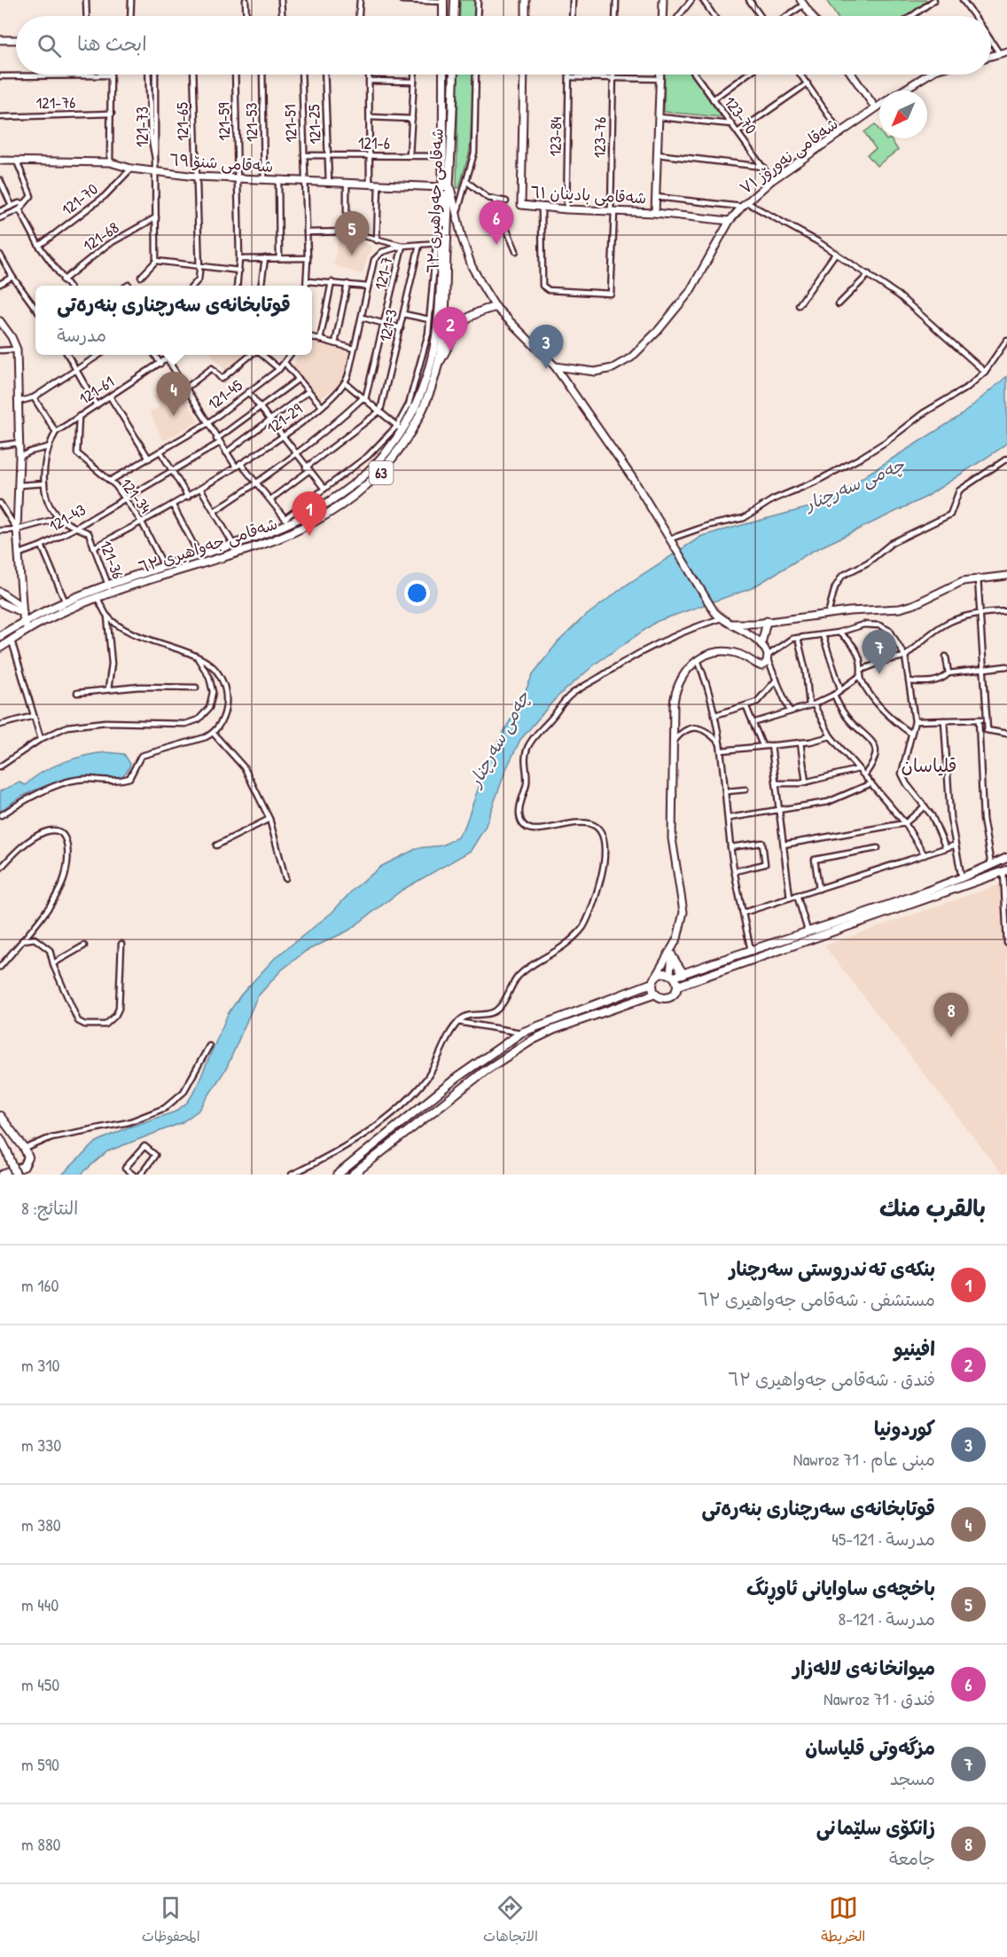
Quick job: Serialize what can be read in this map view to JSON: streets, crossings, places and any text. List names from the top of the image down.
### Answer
{
  "streets": {
    "main road": ["شەقامی جەواهیری ٦٣", "63"],
    "street": [
      "121-76",
      "123-70",
      "121-65",
      "121-59",
      "121-53",
      "121-51",
      "121-25",
      "121-73",
      "123-84",
      "123-76",
      "121-6",
      "شەقامی نەورۆز ٧١",
      "شەقامی شنۆ ٦٩",
      "شەقامی بادینان ٦١",
      "121-70",
      "121-68",
      "121-7",
      "121-3",
      "121-61",
      "121-45",
      "121-29",
      "121-34",
      "121-43",
      "121-36"
    ]
  },
  "crossings": [
    ["123-70", "شەقامی نەورۆز ٧١"],
    ["121-65", "شەقامی شنۆ ٦٩"],
    ["121-59", "شەقامی شنۆ ٦٩"],
    ["121-53", "شەقامی شنۆ ٦٩"],
    ["121-51", "121-6"],
    ["121-51", "شەقامی شنۆ ٦٩"],
    ["121-25", "121-6"],
    ["121-25", "شەقامی شنۆ ٦٩"],
    ["123-84", "شەقامی بادینان ٦١"],
    ["123-76", "شەقامی بادینان ٦١"],
    ["121-6", "شەقامی جەواهیری ٦٣"],
    ["شەقامی نەورۆز ٧١", "شەقامی بادینان ٦١"],
    ["شەقامی شنۆ ٦٩", "121-70"],
    ["شەقامی شنۆ ٦٩", "شەقامی جەواهیری ٦٣"],
    ["شەقامی جەواهیری ٦٣", "121-34"],
    ["شەقامی جەواهیری ٦٣", "121-36"],
    ["121-61", "121-34"],
    ["121-45", "121-34"],
    ["121-29", "121-34"],
    ["121-29", "121-36"],
    ["121-34", "121-43"],
    ["121-43", "121-36"]
  ],
  "districts": ["قلياسان"],
  "water": ["چەمی سەرچنار"],
  "north": "bottom left",
  "page": {
    "search": "ابحث هنا",
    "pins": [
      "6",
      "5",
      "2",
      "3",
      "4",
      "1",
      "7",
      "8"
    ],
    "popup": ["قوتابخانەی سەرچناری بنەرەتی", "مدرسة"],
    "heading": ["بالقرب منك", "النتائج: 8"],
    "list": [
      {
        "mark": "1",
        "name": "بنکەی تەندروستی سەرچنار",
        "note": "مستشفى · شەقامی جەواهیری ٦٣",
        "value": "160 m"
      },
      {
        "mark": "2",
        "name": "افينيو",
        "note": "فندق · شەقامی جەواهیری ٦٣",
        "value": "310 m"
      },
      {
        "mark": "3",
        "name": "كوردونيا",
        "note": "مبنى عام · 71 Nawroz",
        "value": "330 m"
      },
      {
        "mark": "4",
        "name": "قوتابخانەی سەرچناری بنەرەتی",
        "note": "مدرسة · 121-45",
        "value": "380 m"
      },
      {
        "mark": "5",
        "name": "باخچەی ساوایانی ئاوڕنگ",
        "note": "مدرسة · 121-8",
        "value": "440 m"
      },
      {
        "mark": "6",
        "name": "میوانخانەی لالەزار",
        "note": "فندق · 71 Nawroz",
        "value": "450 m"
      },
      {
        "mark": "7",
        "name": "مزگەوتی قلیاسان",
        "note": "مسجد",
        "value": "590 m"
      },
      {
        "mark": "8",
        "name": "زانکۆی سلێمانی",
        "note": "جامعة",
        "value": "880 m"
      }
    ],
    "nav": ["الخريطة", "الاتجاهات", "المحفوظات"]
  }
}
